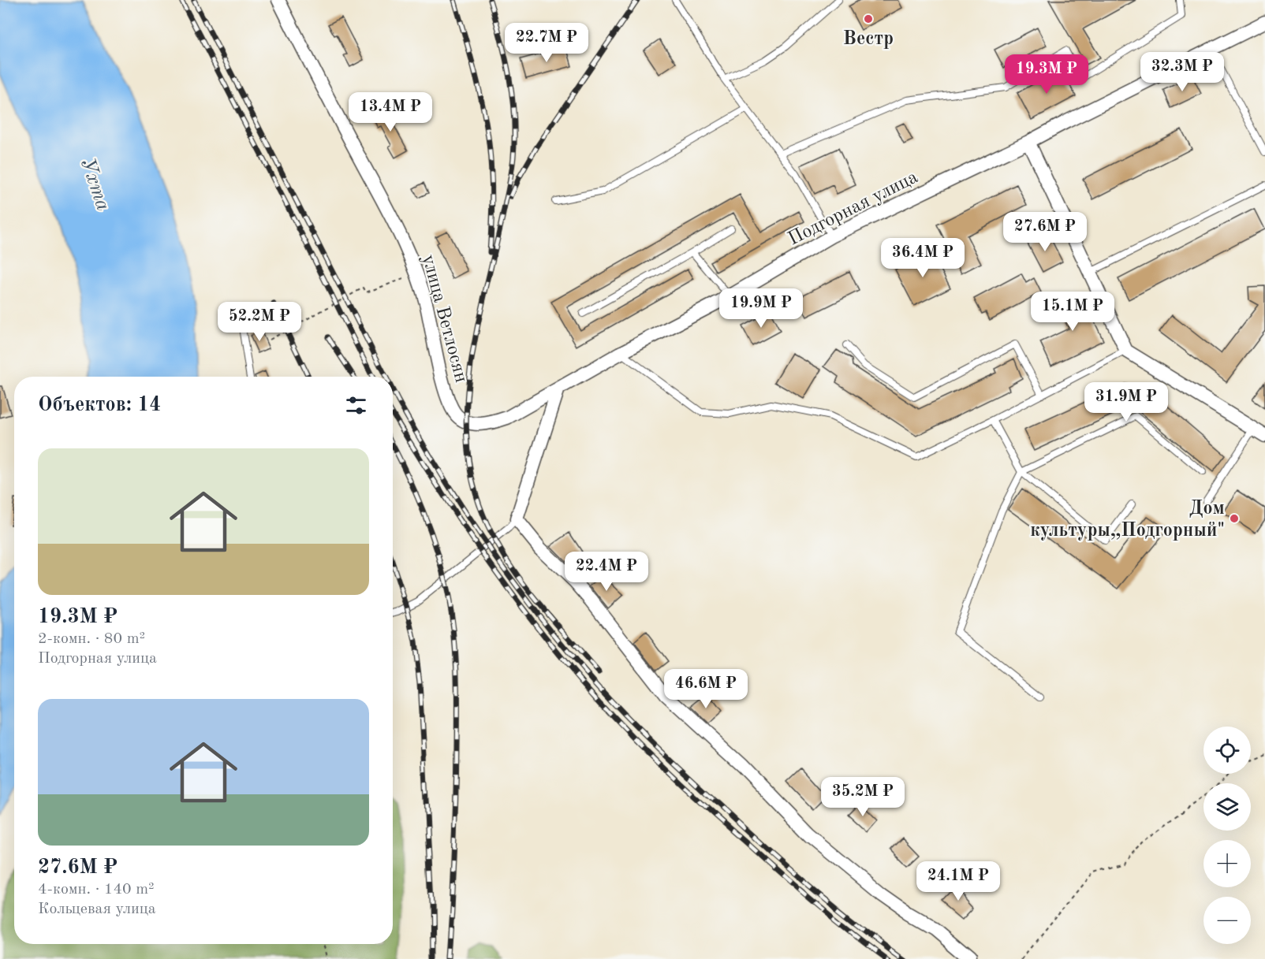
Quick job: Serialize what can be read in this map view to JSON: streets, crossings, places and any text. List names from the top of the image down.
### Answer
{
  "streets": {
    "street": ["Подгорная улица", "улица Ветлосян"]
  },
  "crossings": [
    ["Подгорная улица", "улица Ветлосян"]
  ],
  "water": ["Ухта"],
  "places": ["Вестр", "Дом культуры,,Подгорный\""],
  "page": {
    "price": [
      "22.7M ₽",
      "32.3M ₽",
      "19.3M ₽",
      "13.4M ₽",
      "27.6M ₽",
      "36.4M ₽",
      "19.9M ₽",
      "15.1M ₽",
      "52.2M ₽",
      "31.9M ₽",
      "22.4M ₽",
      "46.6M ₽",
      "35.2M ₽",
      "24.1M ₽"
    ],
    "heading": "Объектов: 14",
    "list": [
      {
        "name": "19.3M ₽",
        "note": "2-комн. · 80 m² · Подгорная улица"
      },
      {
        "name": "27.6M ₽",
        "note": "4-комн. · 140 m² · Кольцевая улица"
      }
    ],
    "map_buttons": ["+", "−"]
  }
}
